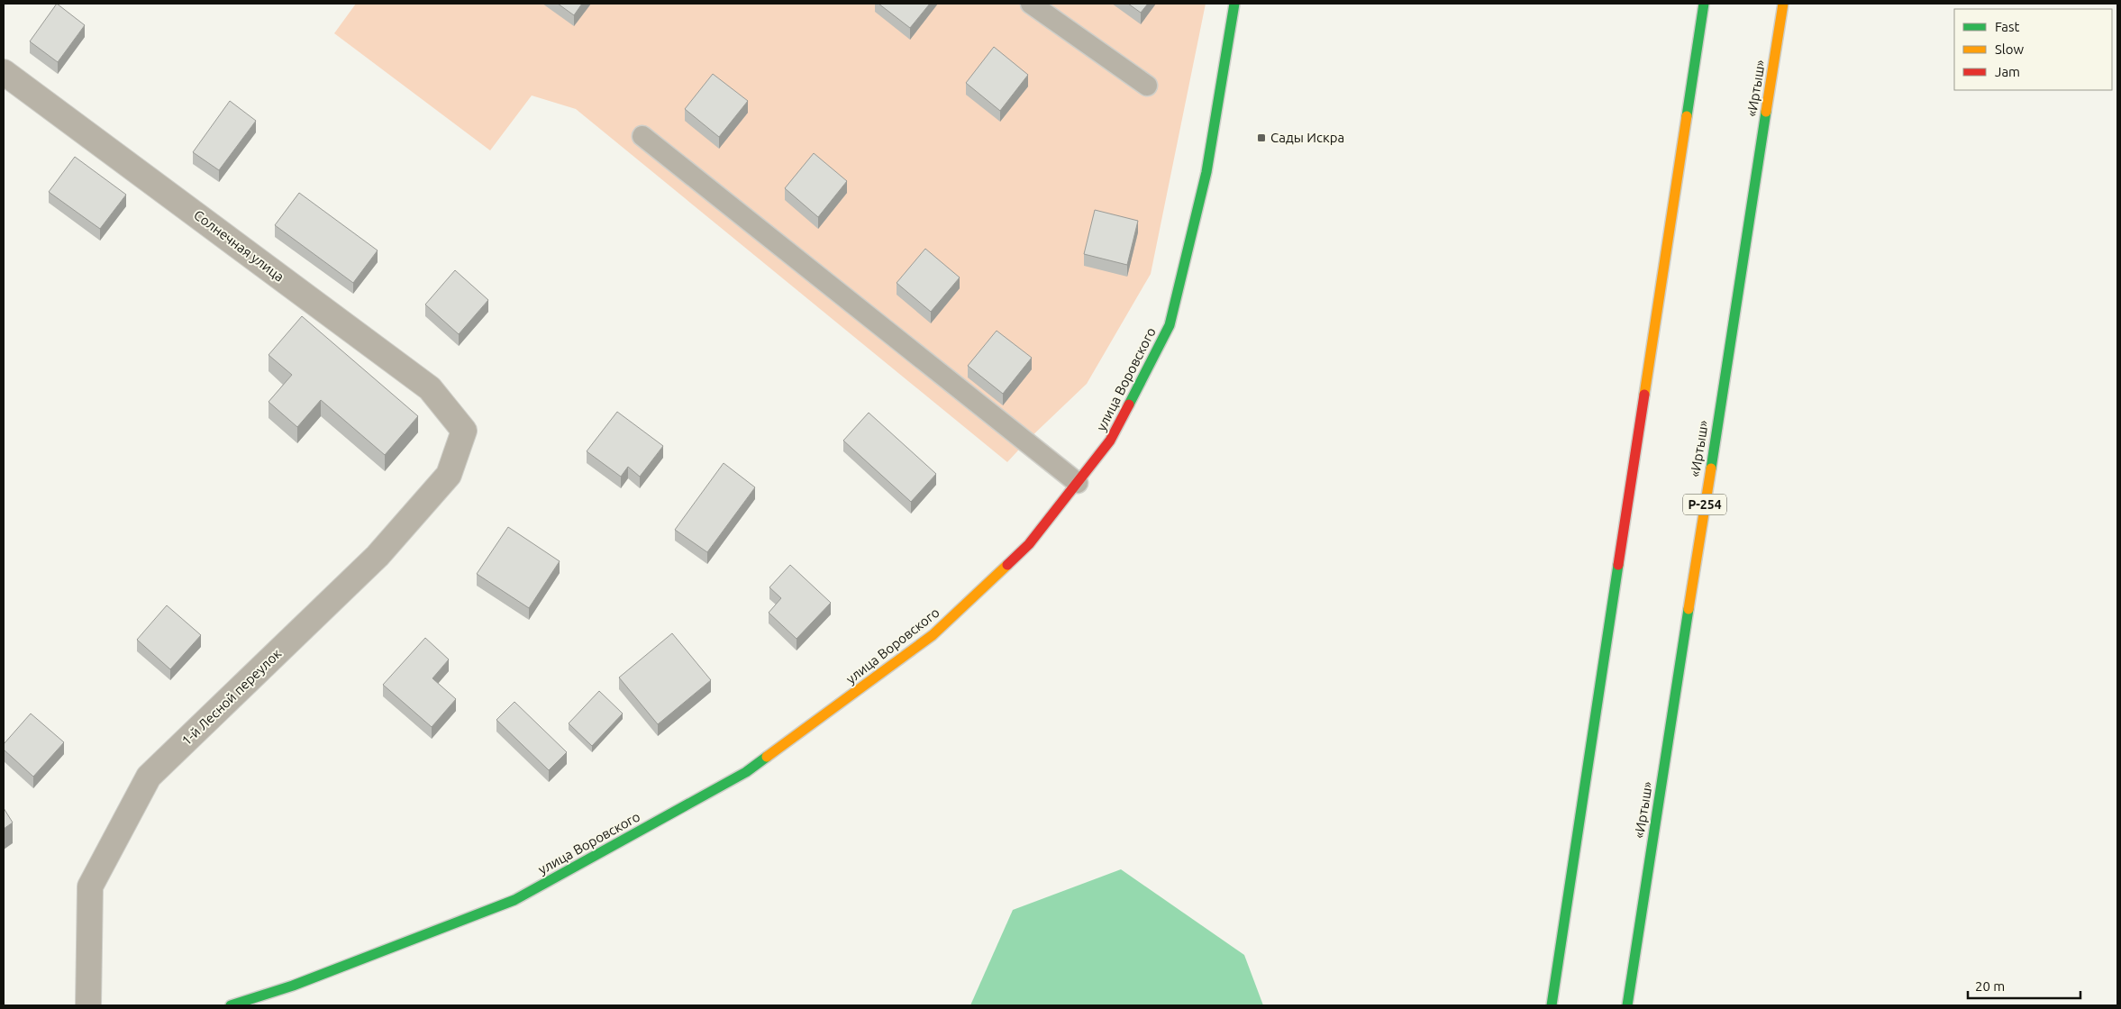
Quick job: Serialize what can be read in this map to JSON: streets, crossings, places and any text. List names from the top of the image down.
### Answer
{
  "streets": {
    "main road": ["«Иртыш»", "улица Воровского", "Р-254"],
    "street": ["Солнечная улица", "1-й Лесной переулок"]
  },
  "crossings": [
    ["Солнечная улица", "1-й Лесной переулок"]
  ],
  "places": {
    "transit": ["Сады Искра"]
  },
  "legend": ["Fast", "Slow", "Jam"],
  "scale_bar": "20 m"
}
